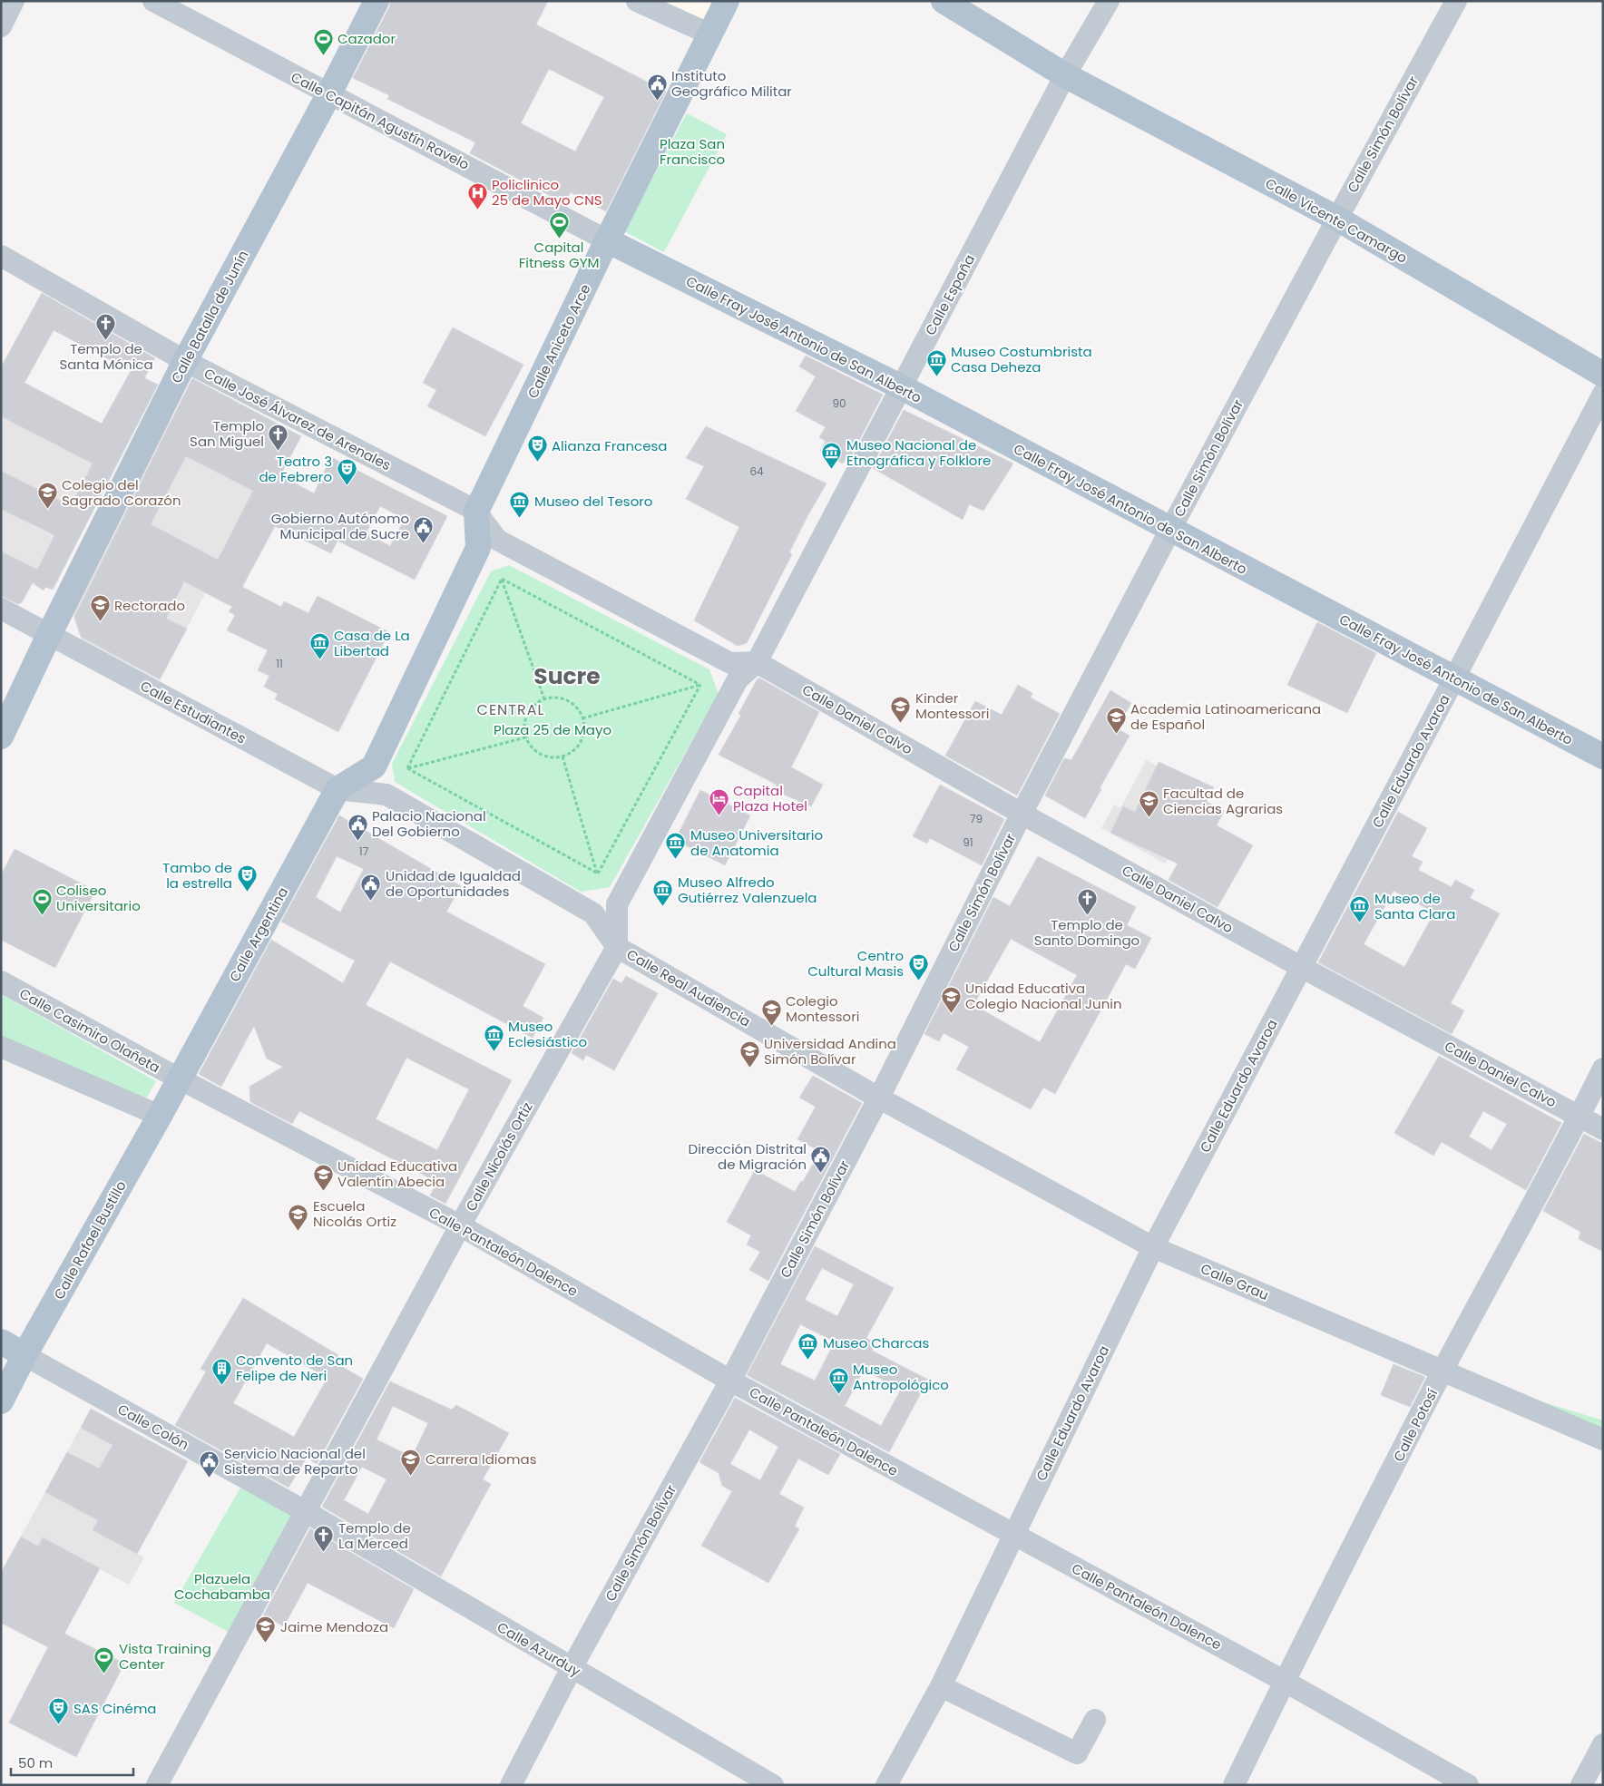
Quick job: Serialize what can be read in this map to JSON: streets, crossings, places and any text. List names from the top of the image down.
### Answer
{
  "streets": {
    "main road": [
      "Calle Vicente Camargo",
      "Calle Batalla de Junín",
      "Calle Fray José Antonio de San Alberto",
      "Calle Aniceto Arce",
      "Calle Argentina",
      "Calle Rafael Bustillo",
      "Calle Colón"
    ],
    "street": [
      "Calle Capitán Agustín Ravelo",
      "Calle Simón Bolívar",
      "Calle España",
      "Calle José Álvarez de Arenales",
      "Calle Estudiantes",
      "Calle Daniel Calvo",
      "Calle Eduardo Avaroa",
      "Calle Real Audiencia",
      "Calle Casimiro Olañeta",
      "Calle Nicolás Ortiz",
      "Calle Pantaleón Dalence",
      "Calle Grau",
      "Calle Potosí",
      "Calle Azurduy"
    ]
  },
  "crossings": [
    ["Calle Capitán Agustín Ravelo", "Calle Batalla de Junín"],
    ["Calle Capitán Agustín Ravelo", "Calle Fray José Antonio de San Alberto"],
    ["Calle Capitán Agustín Ravelo", "Calle Aniceto Arce"],
    ["Calle Simón Bolívar", "Calle Vicente Camargo"],
    ["Calle Simón Bolívar", "Calle Fray José Antonio de San Alberto"],
    ["Calle Simón Bolívar", "Calle Daniel Calvo"],
    ["Calle Simón Bolívar", "Calle Real Audiencia"],
    ["Calle Simón Bolívar", "Calle Pantaleón Dalence"],
    ["Calle Simón Bolívar", "Calle Grau"],
    ["Calle Simón Bolívar", "Calle Azurduy"],
    ["Calle Vicente Camargo", "Calle España"],
    ["Calle España", "Calle Fray José Antonio de San Alberto"],
    ["Calle España", "Calle Daniel Calvo"],
    ["Calle Batalla de Junín", "Calle José Álvarez de Arenales"],
    ["Calle Batalla de Junín", "Calle Estudiantes"],
    ["Calle Fray José Antonio de San Alberto", "Calle Aniceto Arce"],
    ["Calle Fray José Antonio de San Alberto", "Calle Eduardo Avaroa"],
    ["Calle Aniceto Arce", "Calle José Álvarez de Arenales"],
    ["Calle Estudiantes", "Calle Argentina"],
    ["Calle Daniel Calvo", "Calle Eduardo Avaroa"],
    ["Calle Daniel Calvo", "Calle Potosí"],
    ["Calle Eduardo Avaroa", "Calle Pantaleón Dalence"],
    ["Calle Eduardo Avaroa", "Calle Grau"],
    ["Calle Argentina", "Calle Casimiro Olañeta"],
    ["Calle Argentina", "Calle Rafael Bustillo"],
    ["Calle Argentina", "Calle Pantaleón Dalence"],
    ["Calle Real Audiencia", "Calle Nicolás Ortiz"],
    ["Calle Real Audiencia", "Calle Grau"],
    ["Calle Casimiro Olañeta", "Calle Rafael Bustillo"],
    ["Calle Casimiro Olañeta", "Calle Pantaleón Dalence"],
    ["Calle Nicolás Ortiz", "Calle Pantaleón Dalence"],
    ["Calle Nicolás Ortiz", "Calle Colón"],
    ["Calle Nicolás Ortiz", "Calle Azurduy"],
    ["Calle Rafael Bustillo", "Calle Pantaleón Dalence"],
    ["Calle Rafael Bustillo", "Calle Colón"],
    ["Calle Pantaleón Dalence", "Calle Potosí"],
    ["Calle Grau", "Calle Potosí"],
    ["Calle Colón", "Calle Azurduy"]
  ],
  "districts": ["Sucre", "CENTRAL"],
  "parks": ["Plaza San Francisco", "Plaza 25 de Mayo", "Plazuela Cochabamba"],
  "places": {
    "sports": [
      "Cazador",
      "Capital Fitness GYM",
      "Coliseo Universitario",
      "Vista Training Center"
    ],
    "public building": [
      "Instituto Geográfico Militar",
      "Gobierno Autónomo Municipal de Sucre",
      "Palacio Nacional Del Gobierno",
      "Unidad de Igualdad de Oportunidades",
      "Dirección Distrital de Migración",
      "Servicio Nacional del Sistema de Reparto"
    ],
    "hospital": ["Policlinico 25 de Mayo CNS"],
    "church": [
      "Templo de Santa Mónica",
      "Templo San Miguel",
      "Templo de Santo Domingo",
      "Templo de La Merced"
    ],
    "museum": [
      "Museo Costumbrista Casa Deheza",
      "Museo Nacional de Etnográfica y Folklore",
      "Museo del Tesoro",
      "Casa de La Libertad",
      "Museo Universitario de Anatomia",
      "Museo Alfredo Gutiérrez Valenzuela",
      "Museo de Santa Clara",
      "Museo Eclesiástico",
      "Museo Charcas",
      "Museo Antropológico"
    ],
    "theatre": [
      "Alianza Francesa",
      "Teatro 3 de Febrero",
      "Tambo de la estrella",
      "Centro Cultural Masis",
      "SAS Cinéma"
    ],
    "school or university": [
      "Colegio del Sagrado Corazón",
      "Rectorado",
      "Kinder Montessori",
      "Academia Latinoamericana de Español",
      "Facultad de Ciencias Agrarias",
      "Unidad Educativa Colegio Nacional Junin",
      "Colegio Montessori",
      "Universidad Andina Simón Bolívar",
      "Unidad Educativa Valentín Abecia",
      "Escuela Nicolás Ortiz",
      "Carrera Idiomas",
      "Jaime Mendoza"
    ],
    "hotel": ["Capital Plaza Hotel"],
    "building": ["Convento de San Felipe de Neri"]
  },
  "house_numbers": [
    "90",
    "64",
    "11",
    "79",
    "91",
    "17"
  ],
  "scale_bar": "50 m"
}
